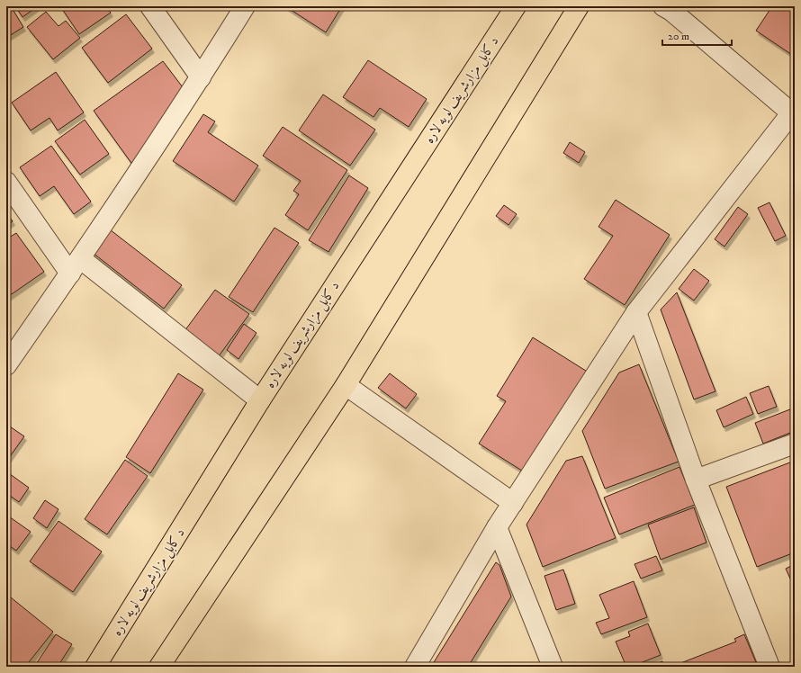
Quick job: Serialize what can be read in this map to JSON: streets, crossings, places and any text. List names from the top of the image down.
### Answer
{
  "streets": {
    "highway": ["د کابل مزارشریف لویه لاره"]
  },
  "scale_bar": "20 m"
}
